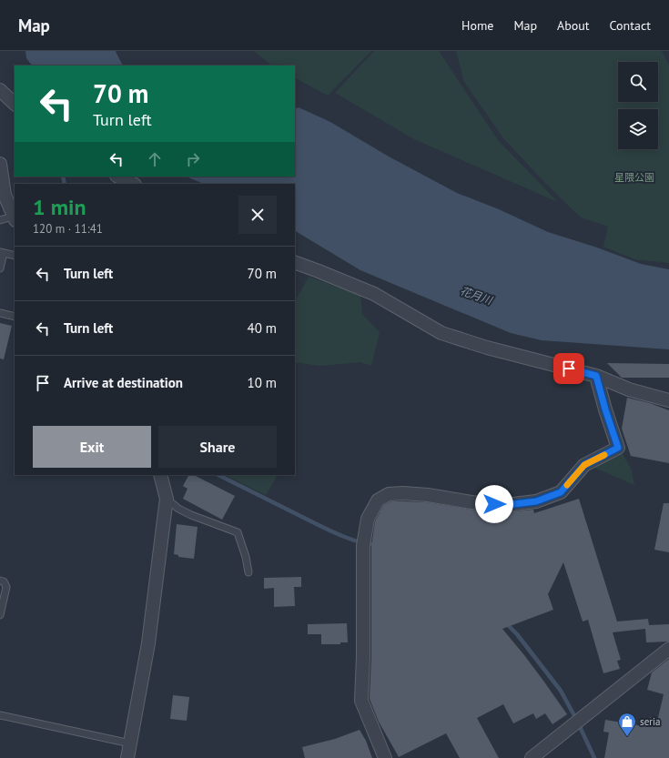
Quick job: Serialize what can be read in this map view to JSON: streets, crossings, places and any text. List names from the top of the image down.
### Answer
{
  "water": ["花月川"],
  "parks": ["星隈公園"],
  "places": {
    "shop": ["seria"]
  },
  "page": {
    "header": "Map",
    "nav": [
      "Home",
      "Map",
      "About",
      "Contact"
    ],
    "turn": ["70 m", "Turn left"],
    "heading": ["1 min", "120 m · 11:41"],
    "list": [
      {
        "name": "Turn left",
        "value": "70 m"
      },
      {
        "name": "Turn left",
        "value": "40 m"
      },
      {
        "name": "Arrive at destination",
        "value": "10 m"
      }
    ],
    "buttons": ["Exit", "Share"]
  }
}
